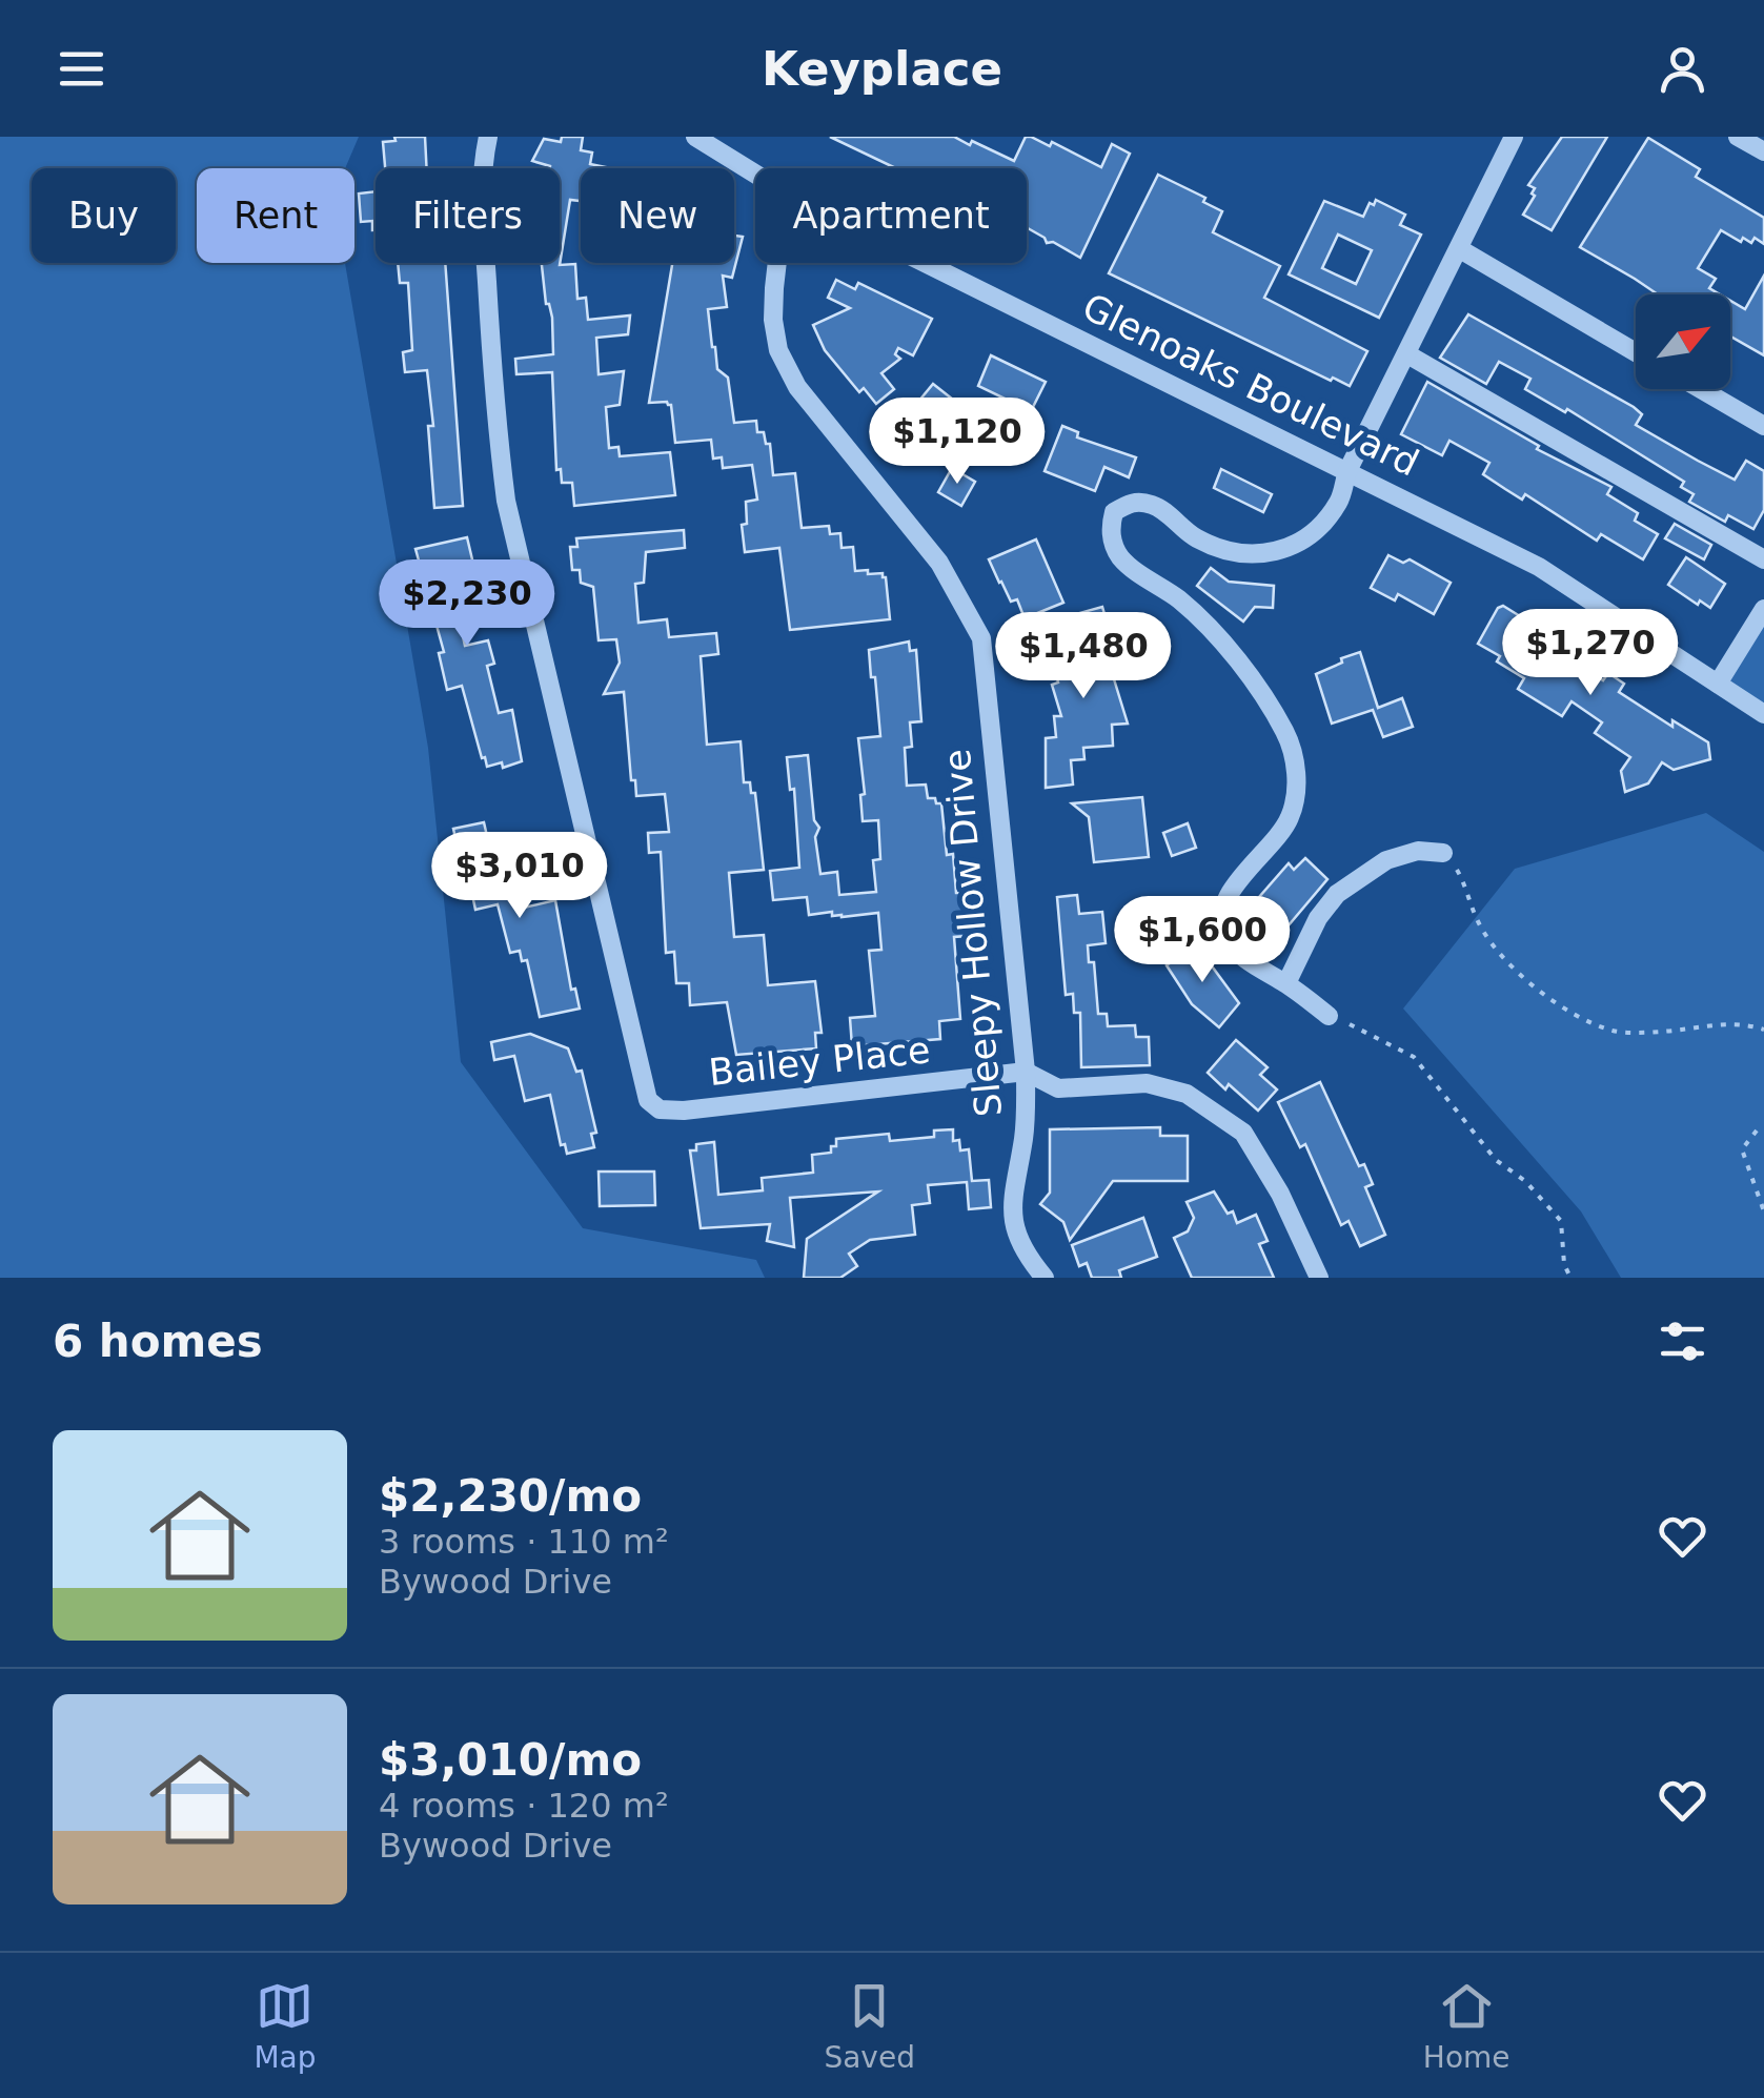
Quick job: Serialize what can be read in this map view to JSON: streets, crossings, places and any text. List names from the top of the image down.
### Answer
{
  "streets": {
    "street": ["Glenoaks Boulevard", "Sleepy Hollow Drive", "Bailey Place"]
  },
  "crossings": [
    ["Sleepy Hollow Drive", "Bailey Place"]
  ],
  "north": "top right",
  "page": {
    "header": "Keyplace",
    "chip": [
      "Buy",
      "Rent",
      "Filters",
      "New",
      "Apartment"
    ],
    "price": [
      "$1,120",
      "$2,230",
      "$1,270",
      "$1,480",
      "$3,010",
      "$1,600"
    ],
    "heading": "6 homes",
    "list": [
      {
        "name": "$2,230/mo",
        "note": "3 rooms · 110 m² · Bywood Drive"
      },
      {
        "name": "$3,010/mo",
        "note": "4 rooms · 120 m² · Bywood Drive"
      }
    ],
    "tabs": ["Map", "Saved", "Home"]
  }
}
